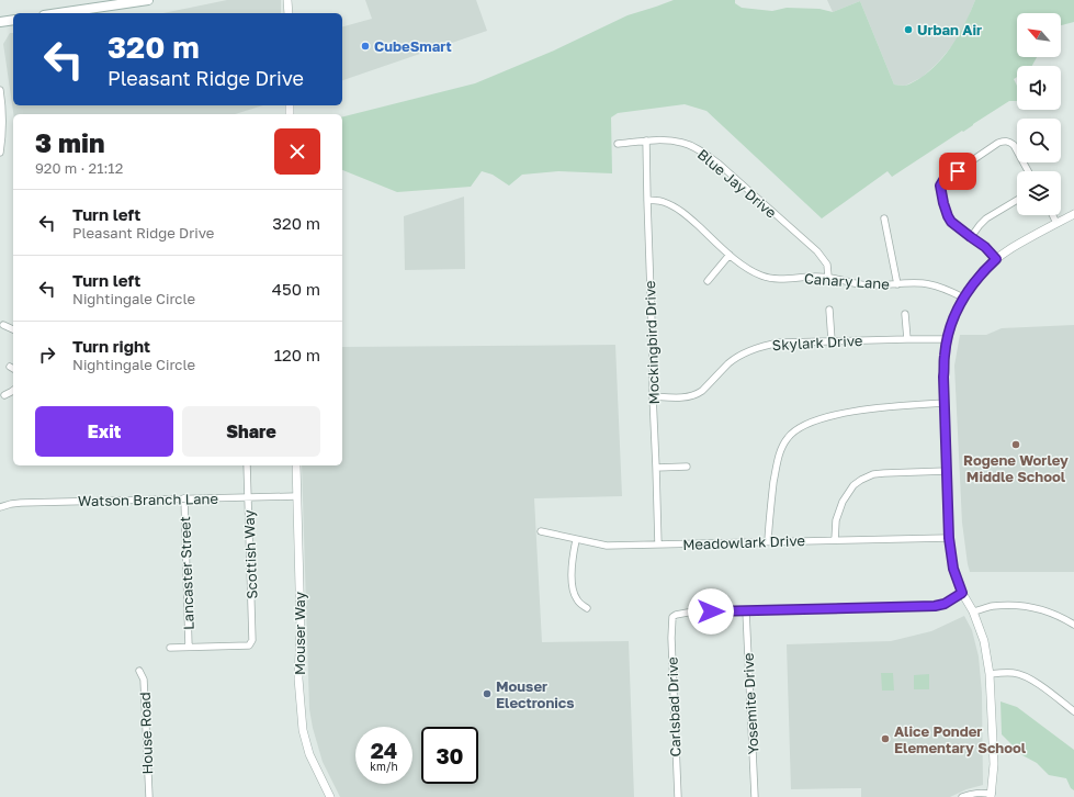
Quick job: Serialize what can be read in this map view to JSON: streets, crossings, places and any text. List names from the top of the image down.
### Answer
{
  "streets": {
    "street": [
      "Blue Jay Drive",
      "Canary Lane",
      "Mockingbird Drive",
      "Skylark Drive",
      "Watson Branch Lane",
      "Meadowlark Drive",
      "Scottish Way",
      "Lancaster Street",
      "Mouser Way",
      "Yosemite Drive",
      "Carlsbad Drive",
      "House Road"
    ]
  },
  "crossings": [
    ["Blue Jay Drive", "Canary Lane"],
    ["Blue Jay Drive", "Mockingbird Drive"],
    ["Canary Lane", "Mockingbird Drive"],
    ["Mockingbird Drive", "Skylark Drive"],
    ["Mockingbird Drive", "Meadowlark Drive"],
    ["Watson Branch Lane", "Scottish Way"],
    ["Watson Branch Lane", "Lancaster Street"],
    ["Watson Branch Lane", "Mouser Way"],
    ["Scottish Way", "Lancaster Street"],
    ["Yosemite Drive", "Carlsbad Drive"]
  ],
  "places": [
    "Urban Air",
    "CubeSmart",
    "Rogene Worley Middle School",
    "Mouser Electronics",
    "Alice Ponder Elementary School"
  ],
  "north": "top left",
  "page": {
    "turn": ["320 m", "Pleasant Ridge Drive"],
    "heading": ["3 min", "920 m · 21:12"],
    "list": [
      {
        "name": "Turn left",
        "note": "Pleasant Ridge Drive",
        "value": "320 m"
      },
      {
        "name": "Turn left",
        "note": "Nightingale Circle",
        "value": "450 m"
      },
      {
        "name": "Turn right",
        "note": "Nightingale Circle",
        "value": "120 m"
      }
    ],
    "buttons": ["Exit", "Share"],
    "speed": "24 km/h",
    "limit": "30"
  }
}
